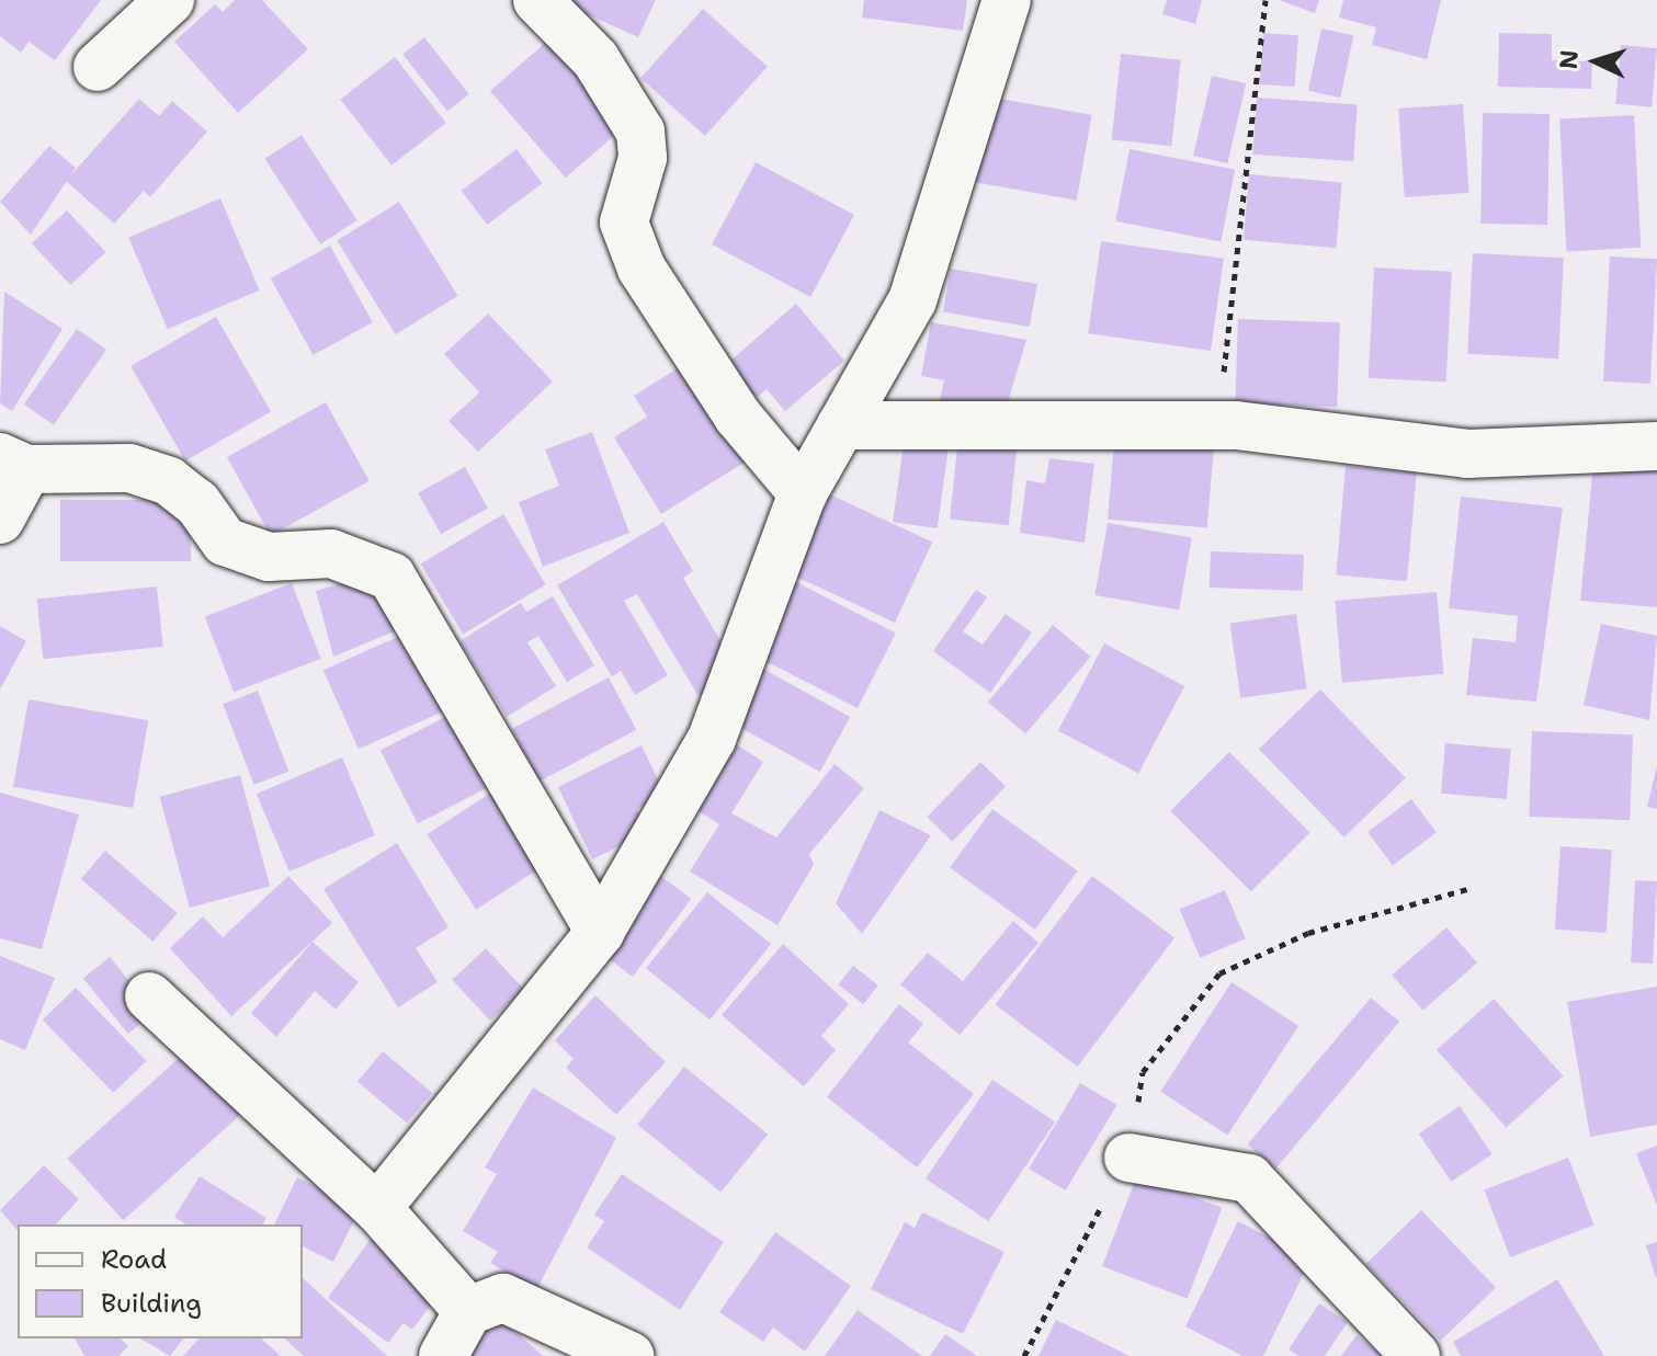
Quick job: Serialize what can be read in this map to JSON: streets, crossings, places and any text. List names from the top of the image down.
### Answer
{
  "legend": ["Road", "Building"],
  "north": "left"
}
